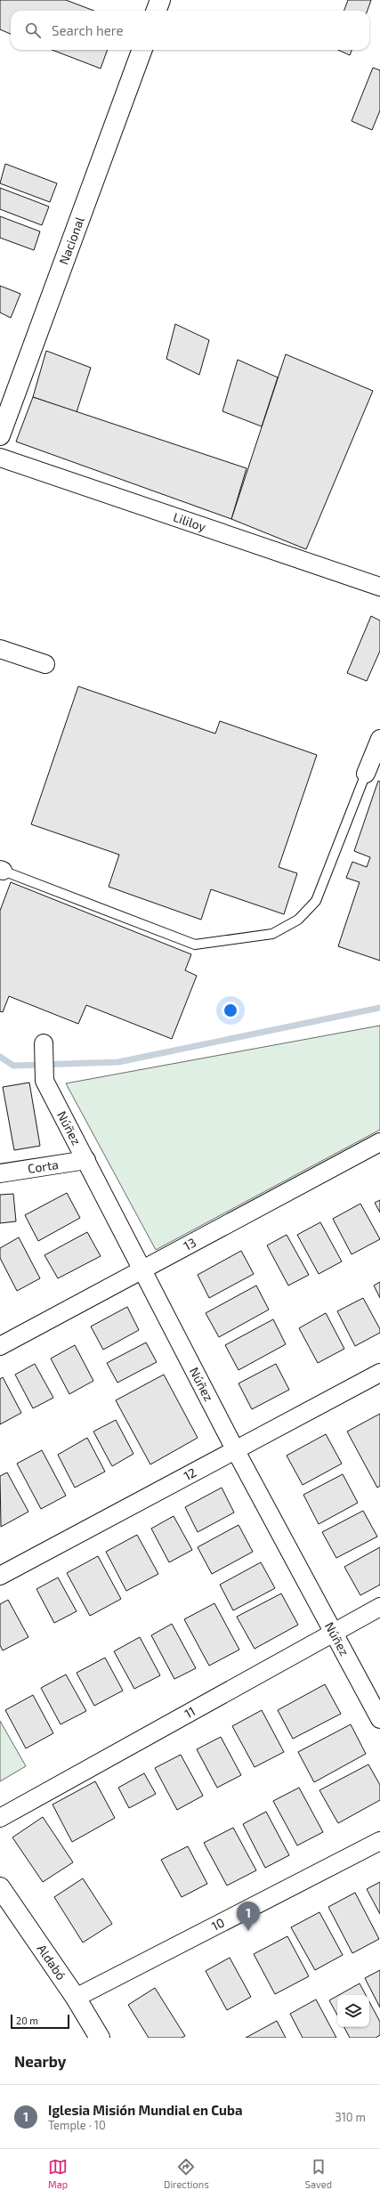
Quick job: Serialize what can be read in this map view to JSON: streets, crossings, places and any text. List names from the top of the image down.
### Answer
{
  "streets": {
    "street": [
      "Nacional",
      "Lililoy",
      "Núñez",
      "Corta",
      "13",
      "12",
      "11",
      "10",
      "Aldabó"
    ]
  },
  "crossings": [
    ["Núñez", "Corta"],
    ["Núñez", "13"],
    ["Núñez", "12"],
    ["Núñez", "11"],
    ["10", "Aldabó"]
  ],
  "scale_bar": "20 m",
  "page": {
    "search": "Search here",
    "pins": "1",
    "scale": "20 m",
    "heading": "Nearby",
    "list": [
      {
        "mark": "1",
        "name": "Iglesia Misión Mundial en Cuba",
        "note": "Temple · 10",
        "value": "310 m"
      }
    ],
    "nav": ["Map", "Directions", "Saved"]
  }
}
